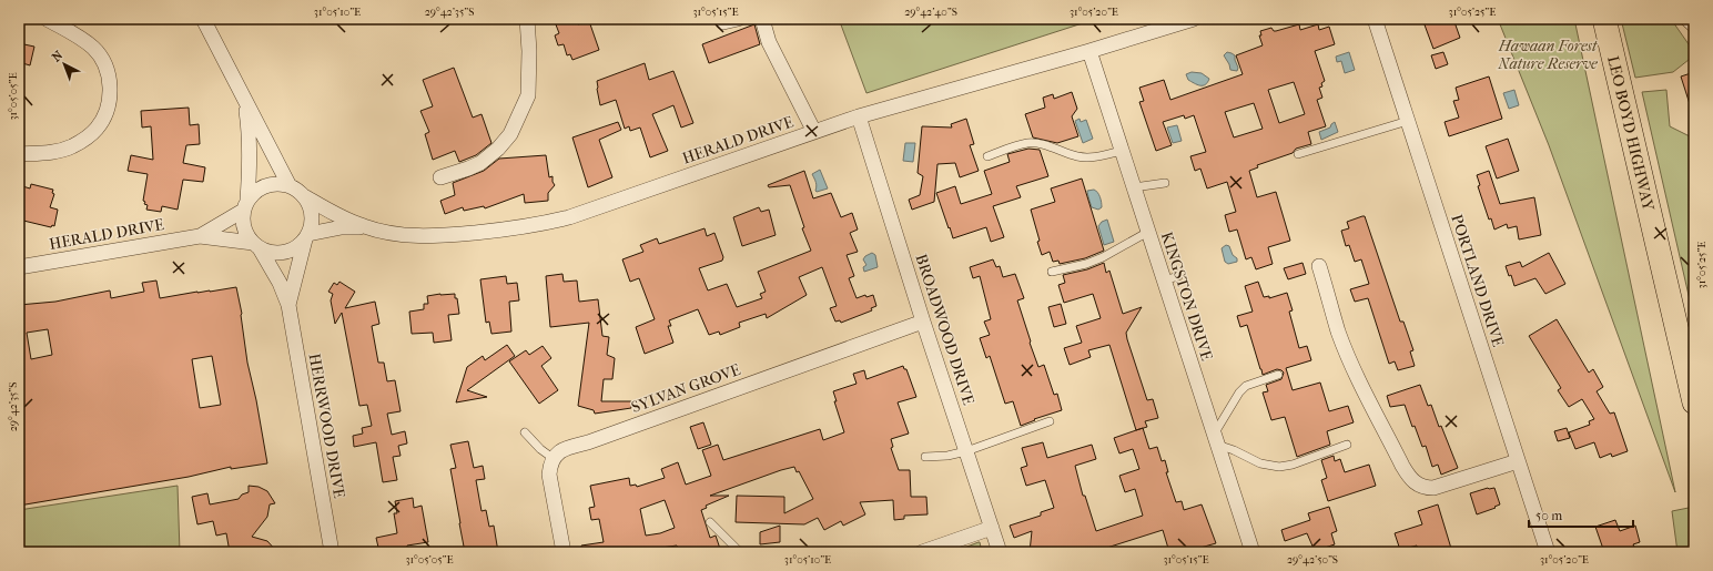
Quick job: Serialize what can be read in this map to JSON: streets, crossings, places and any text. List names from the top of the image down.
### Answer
{
  "streets": {
    "main road": ["LEO BOYD HIGHWAY"],
    "street": [
      "HERALD DRIVE",
      "PORTLAND DRIVE",
      "KINGSTON DRIVE",
      "BROADWOOD DRIVE",
      "SYLVAN GROVE",
      "HERRWOOD DRIVE"
    ]
  },
  "crossings": [
    ["HERALD DRIVE", "KINGSTON DRIVE"],
    ["HERALD DRIVE", "BROADWOOD DRIVE"],
    ["HERALD DRIVE", "HERRWOOD DRIVE"],
    ["BROADWOOD DRIVE", "SYLVAN GROVE"]
  ],
  "parks": ["Hawaan Forest Nature Reserve"],
  "scale_bar": "50 m",
  "north": "top left",
  "coordinates": [
    "31°05'10\"E",
    "29°42'35\"S",
    "31°05'15\"E",
    "29°42'40\"S",
    "31°05'20\"E",
    "31°05'25\"E",
    "31°05'05\"E",
    "29°42'50\"S"
  ]
}
